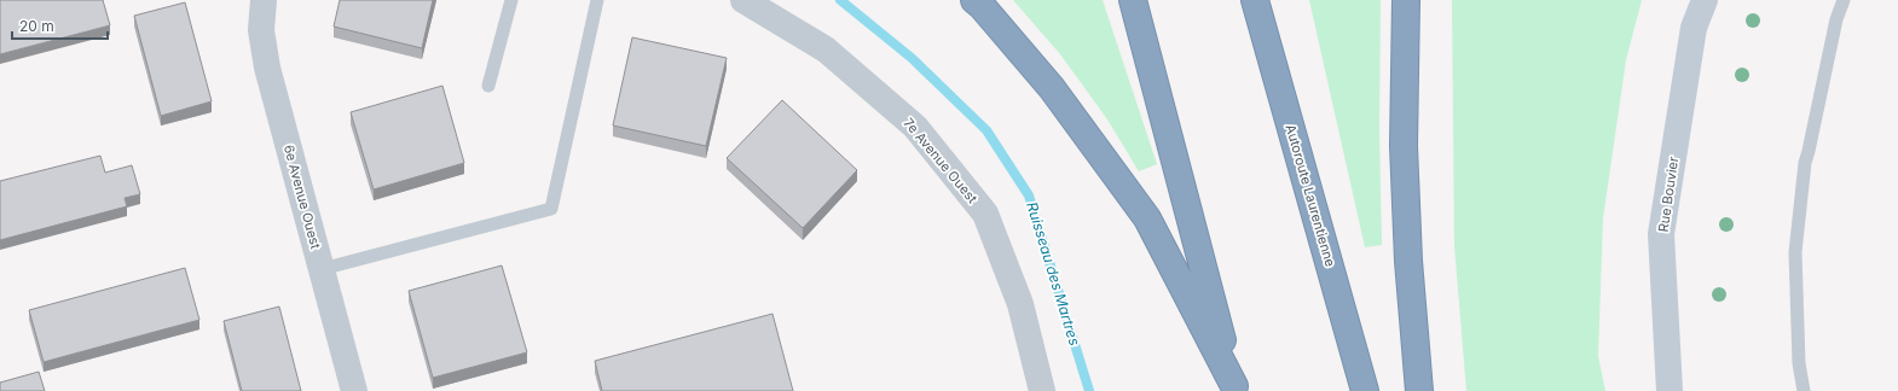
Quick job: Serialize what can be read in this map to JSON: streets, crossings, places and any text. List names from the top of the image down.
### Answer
{
  "streets": {
    "highway": ["Autoroute Laurentienne"],
    "street": ["7e Avenue Ouest", "Rue Bouvier", "6e Avenue Ouest"]
  },
  "water": ["Ruisseau des Martres"],
  "scale_bar": "20 m"
}
